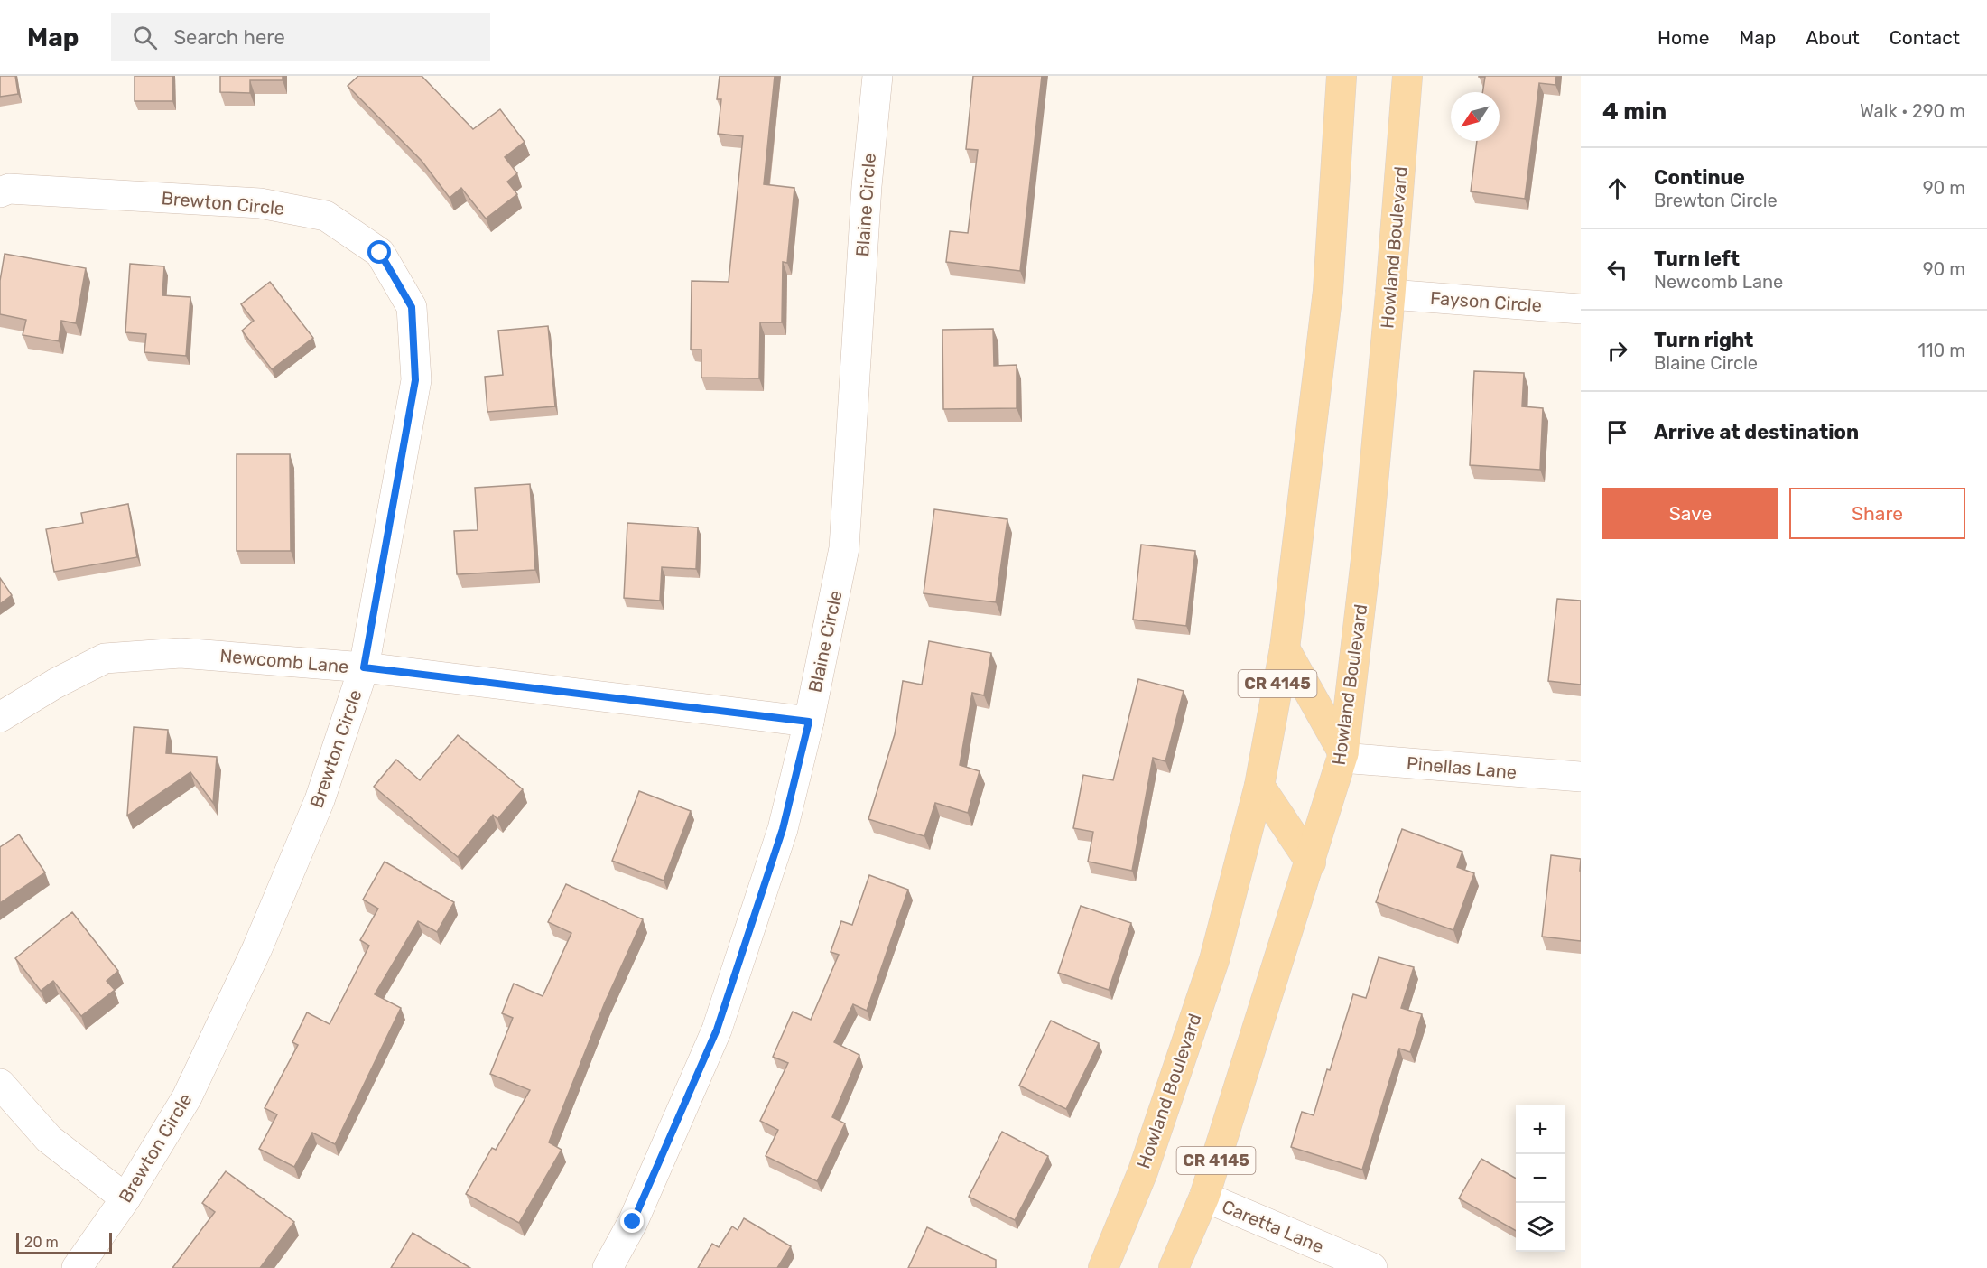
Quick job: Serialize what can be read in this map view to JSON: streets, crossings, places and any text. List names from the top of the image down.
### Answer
{
  "streets": {
    "main road": ["Howland Boulevard", "CR 4145"],
    "street": [
      "Brewton Circle",
      "Blaine Circle",
      "Fayson Circle",
      "Newcomb Lane",
      "Pinellas Lane",
      "Caretta Lane"
    ]
  },
  "crossings": [
    ["Brewton Circle", "Newcomb Lane"],
    ["Blaine Circle", "Newcomb Lane"],
    ["Howland Boulevard", "Fayson Circle"],
    ["Howland Boulevard", "Pinellas Lane"],
    ["Howland Boulevard", "Caretta Lane"]
  ],
  "scale_bar": "20 m",
  "north": "bottom left",
  "page": {
    "header": "Map",
    "search": "Search here",
    "nav": [
      "Home",
      "Map",
      "About",
      "Contact"
    ],
    "heading": ["4 min", "Walk · 290 m"],
    "list": [
      ["Continue", "Brewton Circle", "90 m"],
      ["Turn left", "Newcomb Lane", "90 m"],
      ["Turn right", "Blaine Circle", "110 m"],
      "Arrive at destination"
    ],
    "buttons": ["Save", "Share"],
    "map_buttons": ["+", "−"],
    "scale": "20 m"
  }
}
